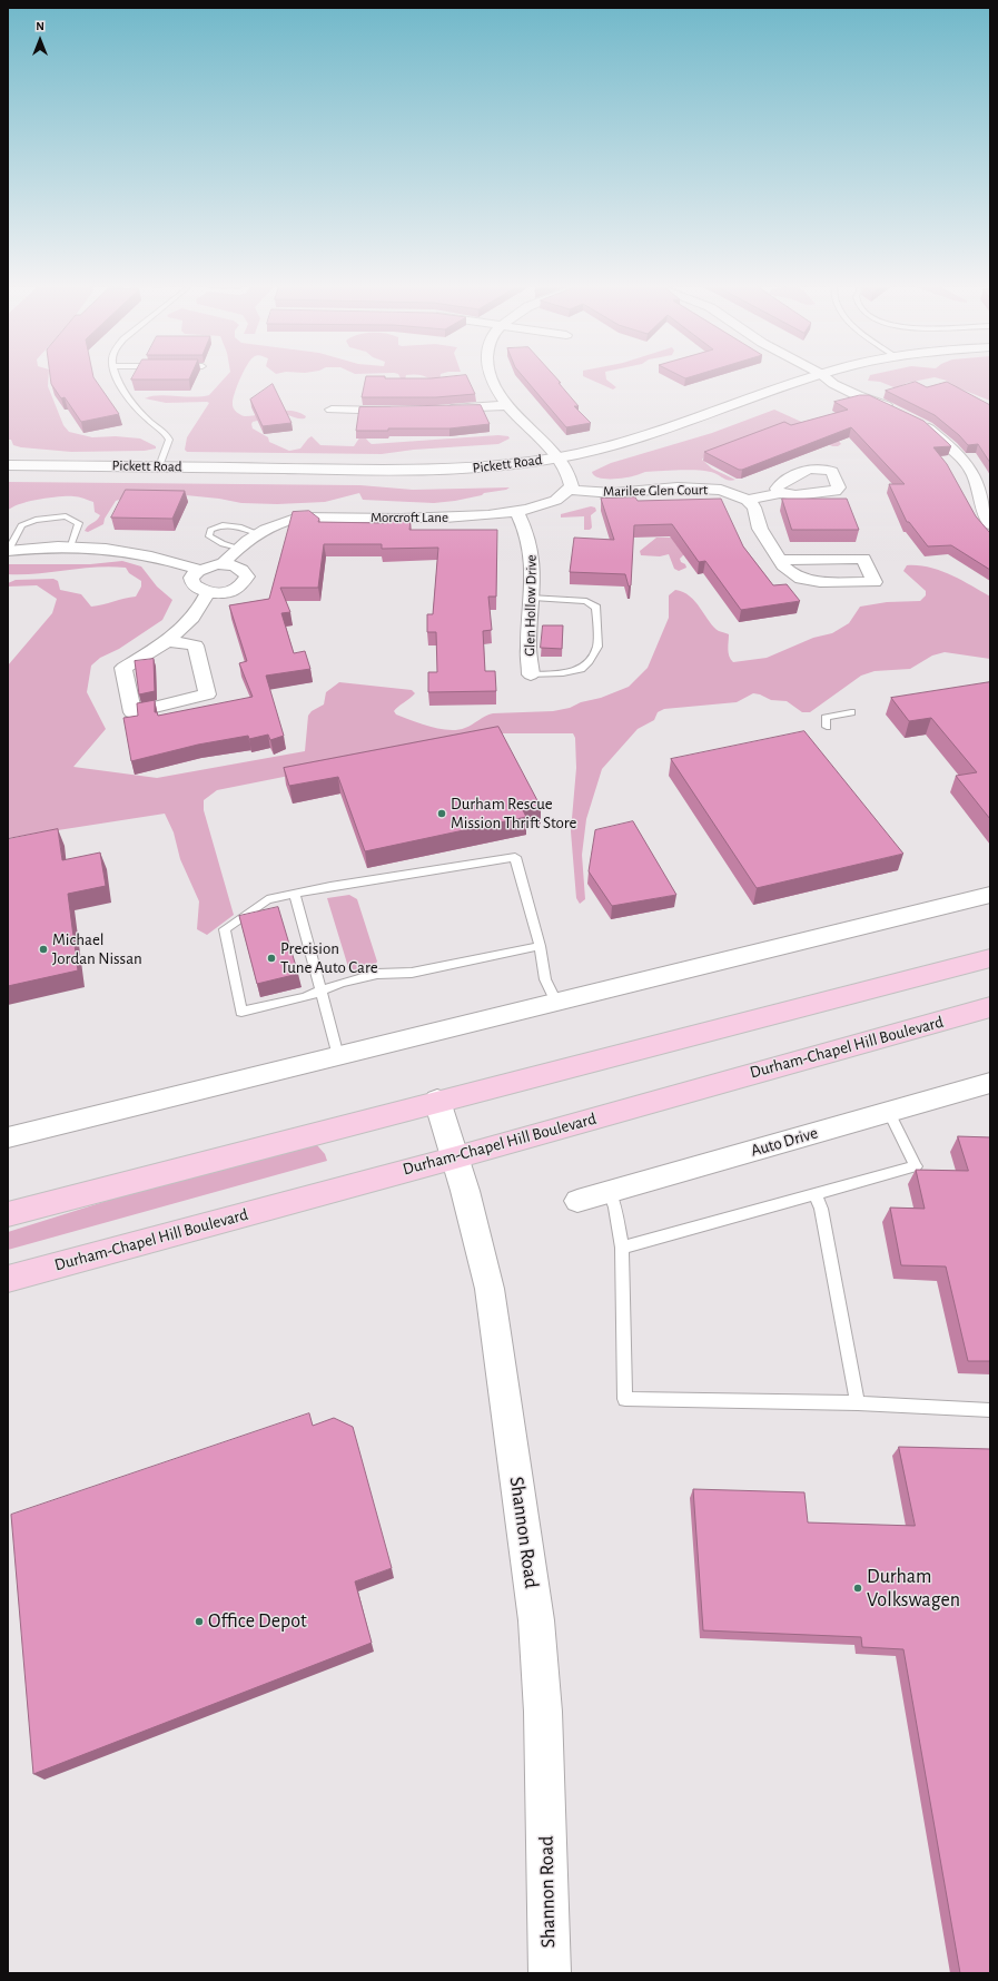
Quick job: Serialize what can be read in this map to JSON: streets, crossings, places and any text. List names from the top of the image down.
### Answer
{
  "streets": {
    "main road": ["Durham-Chapel Hill Boulevard"],
    "street": [
      "Pickett Road",
      "Marilee Glen Court",
      "Morcroft Lane",
      "Glen Hollow Drive",
      "Auto Drive",
      "Shannon Road"
    ]
  },
  "crossings": [
    ["Marilee Glen Court", "Morcroft Lane"],
    ["Morcroft Lane", "Glen Hollow Drive"],
    ["Durham-Chapel Hill Boulevard", "Shannon Road"]
  ],
  "places": [
    "Durham Rescue Mission Thrift Store",
    "Michael Jordan Nissan",
    "Precision Tune Auto Care",
    "Durham Volkswagen",
    "Office Depot"
  ],
  "north": "top"
}
